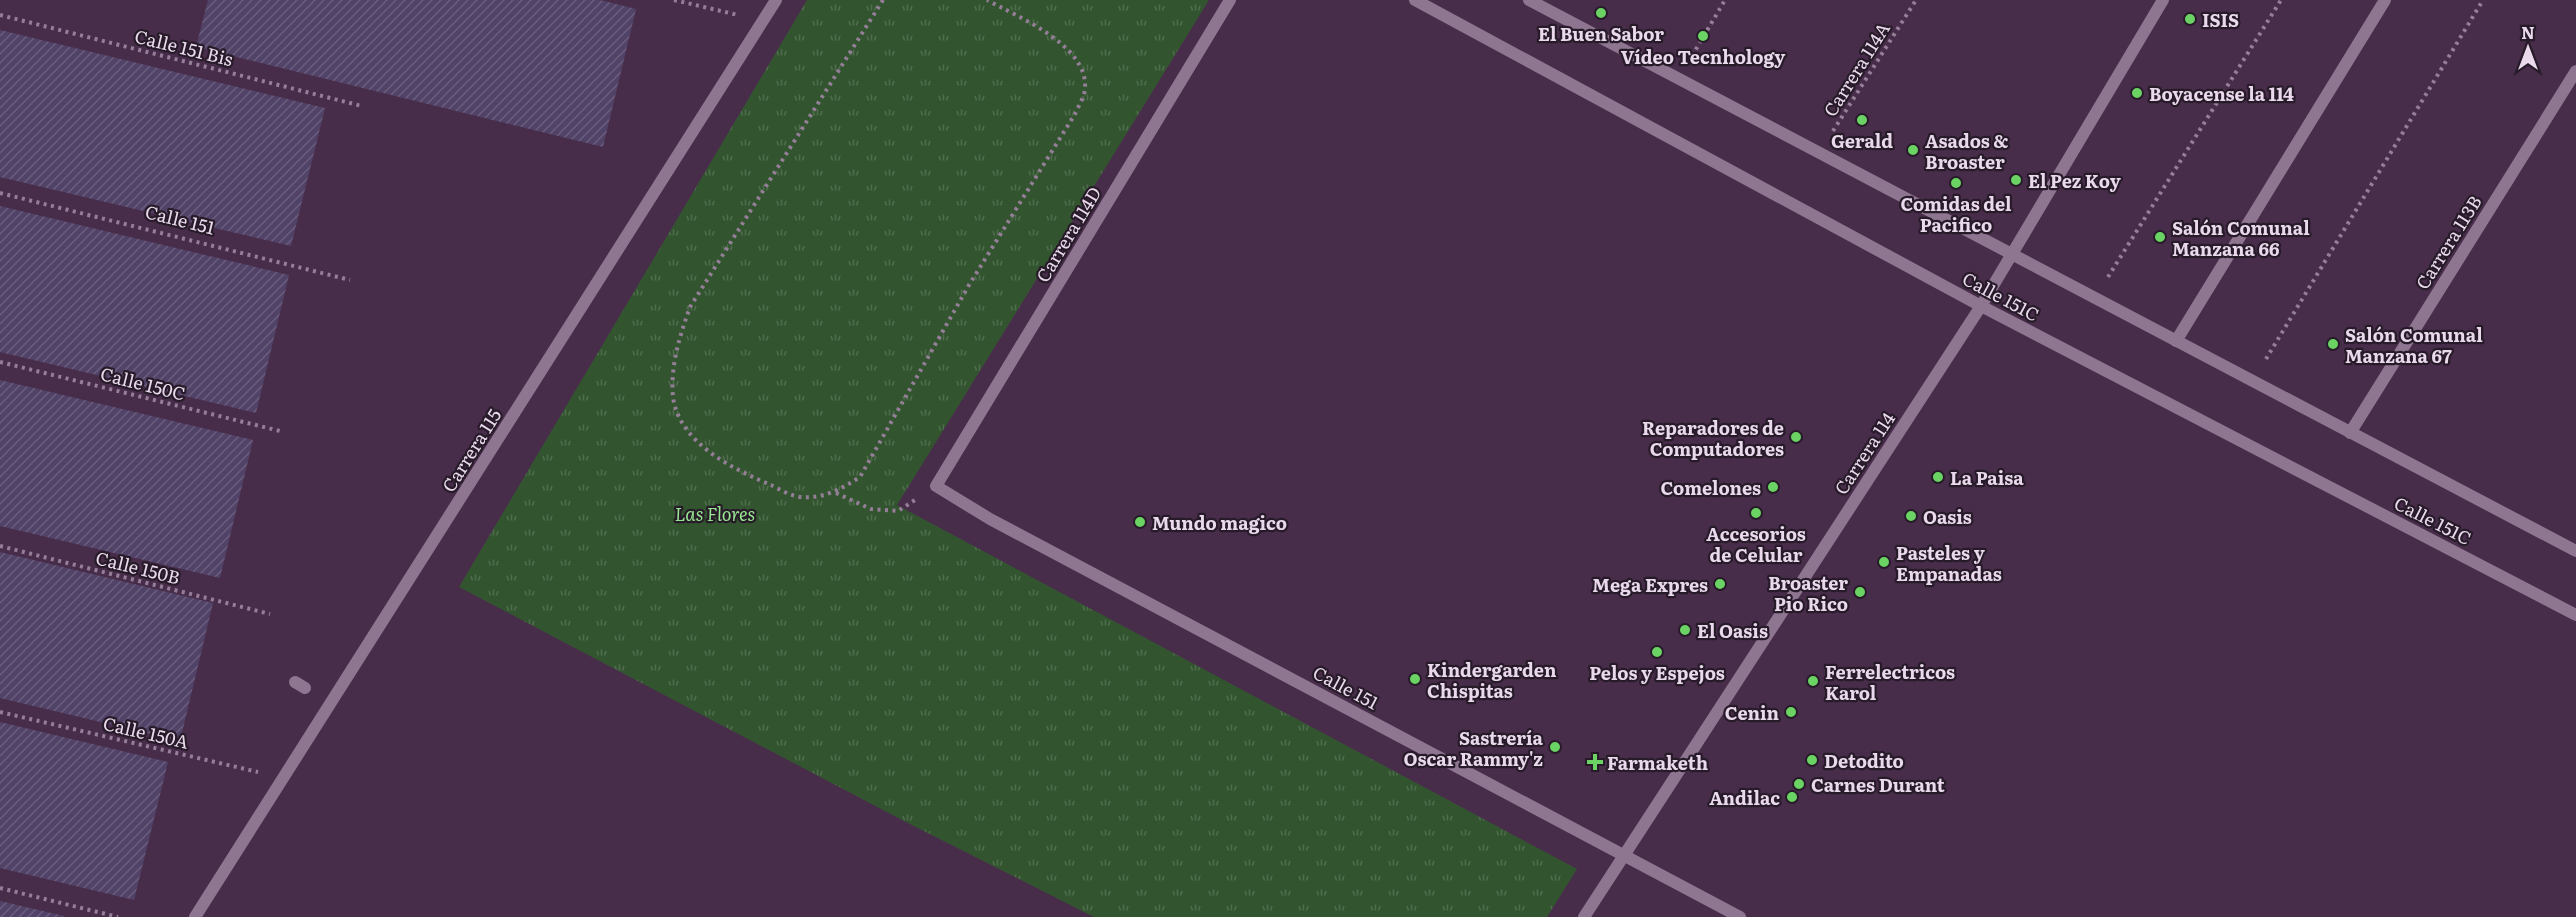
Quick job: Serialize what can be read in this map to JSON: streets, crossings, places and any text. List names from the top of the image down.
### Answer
{
  "streets": {
    "street": [
      "Calle 151",
      "Carrera 114D",
      "Carrera 113B",
      "Calle 151C",
      "Carrera 115",
      "Carrera 114"
    ],
    "path": [
      "Calle 151 Bis",
      "Carrera 114A",
      "Calle 150C",
      "Calle 150B",
      "Calle 150A"
    ]
  },
  "crossings": [
    ["Calle 151", "Carrera 114D"],
    ["Calle 151", "Carrera 114"],
    ["Calle 151C", "Carrera 114"],
    ["Carrera 115", "Calle 150A"]
  ],
  "parks": ["Las Flores"],
  "places": {
    "other": [
      "El Buen Sabor",
      "ISIS",
      "Vídeo Tecnhology",
      "Boyacense la 114",
      "Gerald",
      "Asados & Broaster",
      "El Pez Koy",
      "Comidas del Pacifico",
      "Salón Comunal Manzana 66",
      "Salón Comunal Manzana 67",
      "Reparadores de Computadores",
      "La Paisa",
      "Comelones",
      "Accesorios de Celular",
      "Oasis",
      "Mundo magico",
      "Pasteles y Empanadas",
      "Mega Expres",
      "Broaster Pio Rico",
      "El Oasis",
      "Pelos y Espejos",
      "Kindergarden Chispitas",
      "Ferrelectricos Karol",
      "Cenin",
      "Sastrería Oscar Rammy'z",
      "Detodito",
      "Carnes Durant",
      "Andilac"
    ],
    "health": ["Farmaketh"]
  },
  "north": "top"
}
